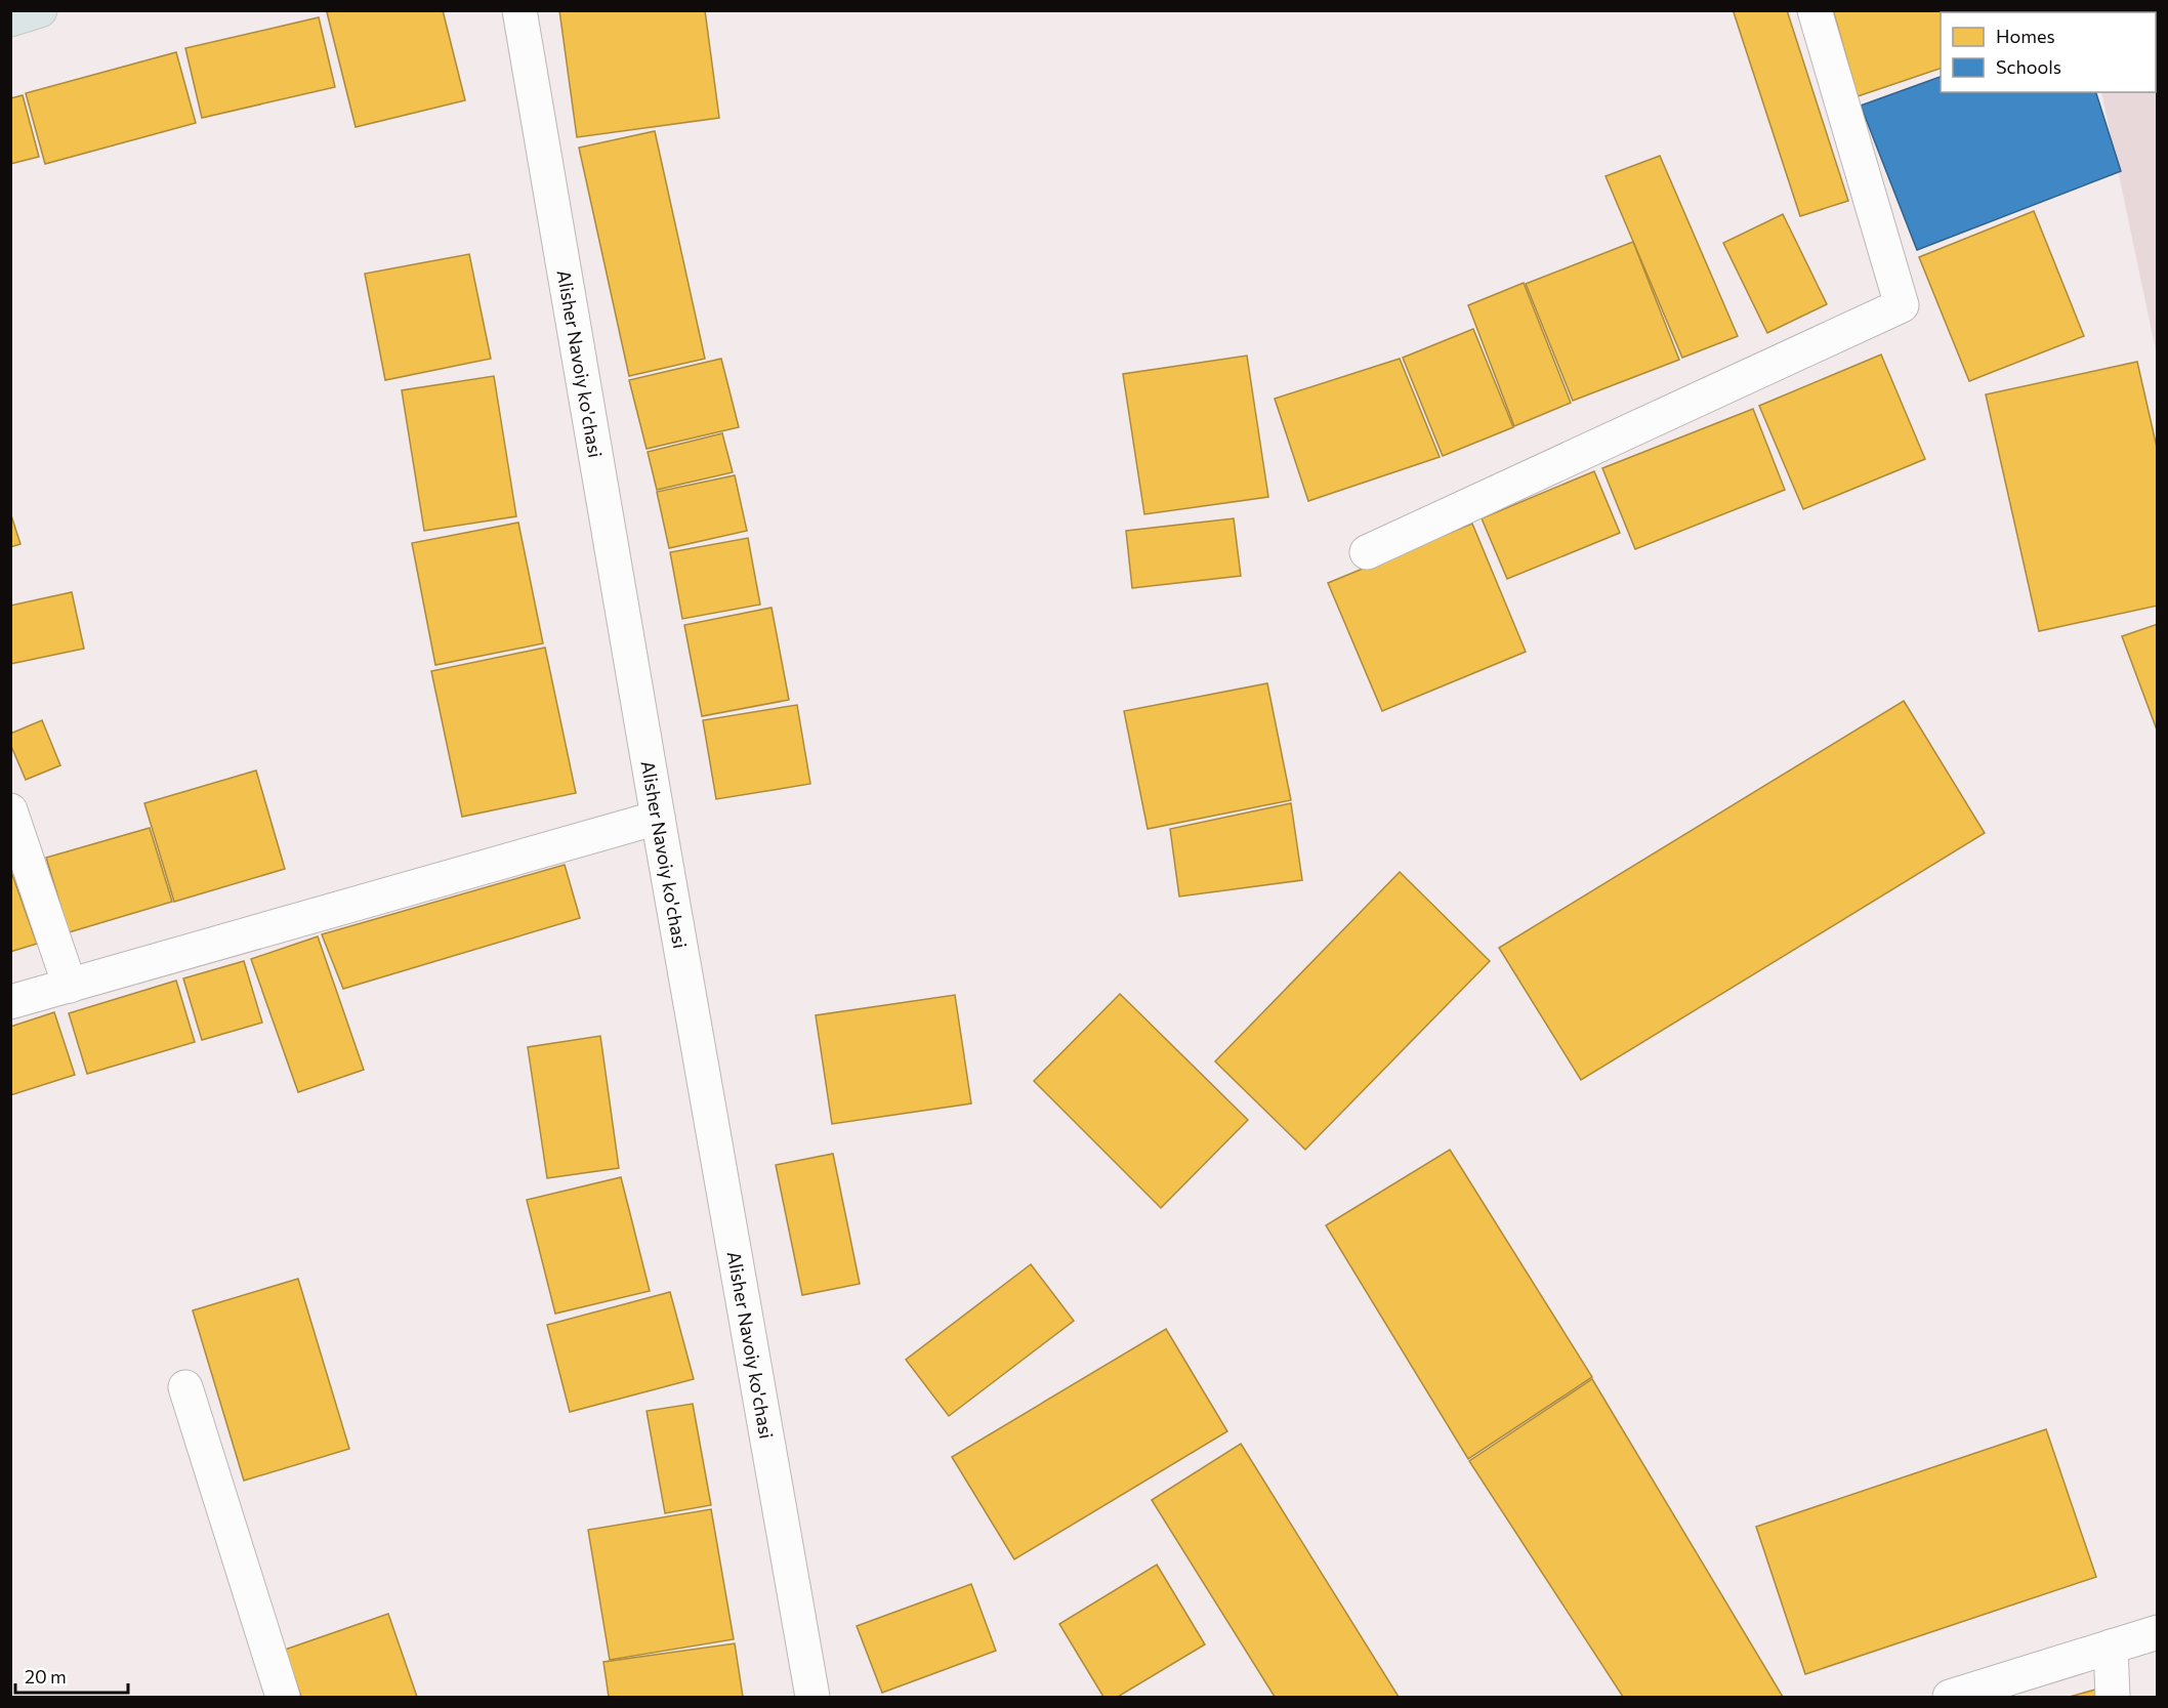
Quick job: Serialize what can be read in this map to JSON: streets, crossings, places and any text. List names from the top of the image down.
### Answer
{
  "streets": {
    "street": ["Alisher Navoiy ko'chasi"]
  },
  "legend": ["Homes", "Schools"],
  "scale_bar": "20 m"
}
